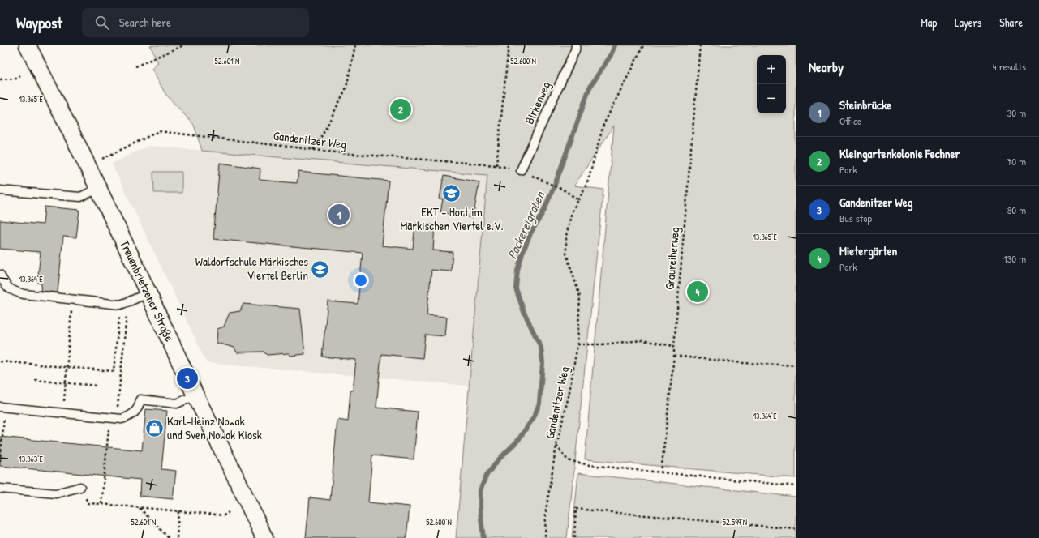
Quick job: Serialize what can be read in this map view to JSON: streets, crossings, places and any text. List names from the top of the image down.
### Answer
{
  "streets": {
    "street": ["Treuenbrietzener Straße"],
    "lane": ["Birkenweg"],
    "path": ["Gandenitzer Weg", "Graureiherweg"]
  },
  "crossings": [
    ["Birkenweg", "Gandenitzer Weg"],
    ["Gandenitzer Weg", "Graureiherweg"]
  ],
  "water": ["Packereigraben"],
  "places": {
    "school or university": ["EKT - Hort im Märkischen Viertel e.V.", "Waldorfschule Märkisches Viertel Berlin"],
    "shop": ["Karl-Heinz Nowak und Sven Nowak Kiosk"]
  },
  "page": {
    "header": "Waypost",
    "search": "Search here",
    "nav": ["Map", "Layers", "Share"],
    "heading": ["Nearby", "4 results"],
    "map_buttons": ["+", "−"],
    "list": [
      {
        "mark": "1",
        "name": "Steinbrücke",
        "note": "Office",
        "value": "30 m"
      },
      {
        "mark": "2",
        "name": "Kleingartenkolonie Fechner",
        "note": "Park",
        "value": "70 m"
      },
      {
        "mark": "3",
        "name": "Gandenitzer Weg",
        "note": "Bus stop",
        "value": "80 m"
      },
      {
        "mark": "4",
        "name": "Mietergärten",
        "note": "Park",
        "value": "130 m"
      }
    ],
    "pins": [
      "2",
      "1",
      "4",
      "3"
    ]
  },
  "coordinates": [
    "52.601°N",
    "52.600°N",
    "13.365°E",
    "13.364°E",
    "13.363°E",
    "52.599°N"
  ]
}
